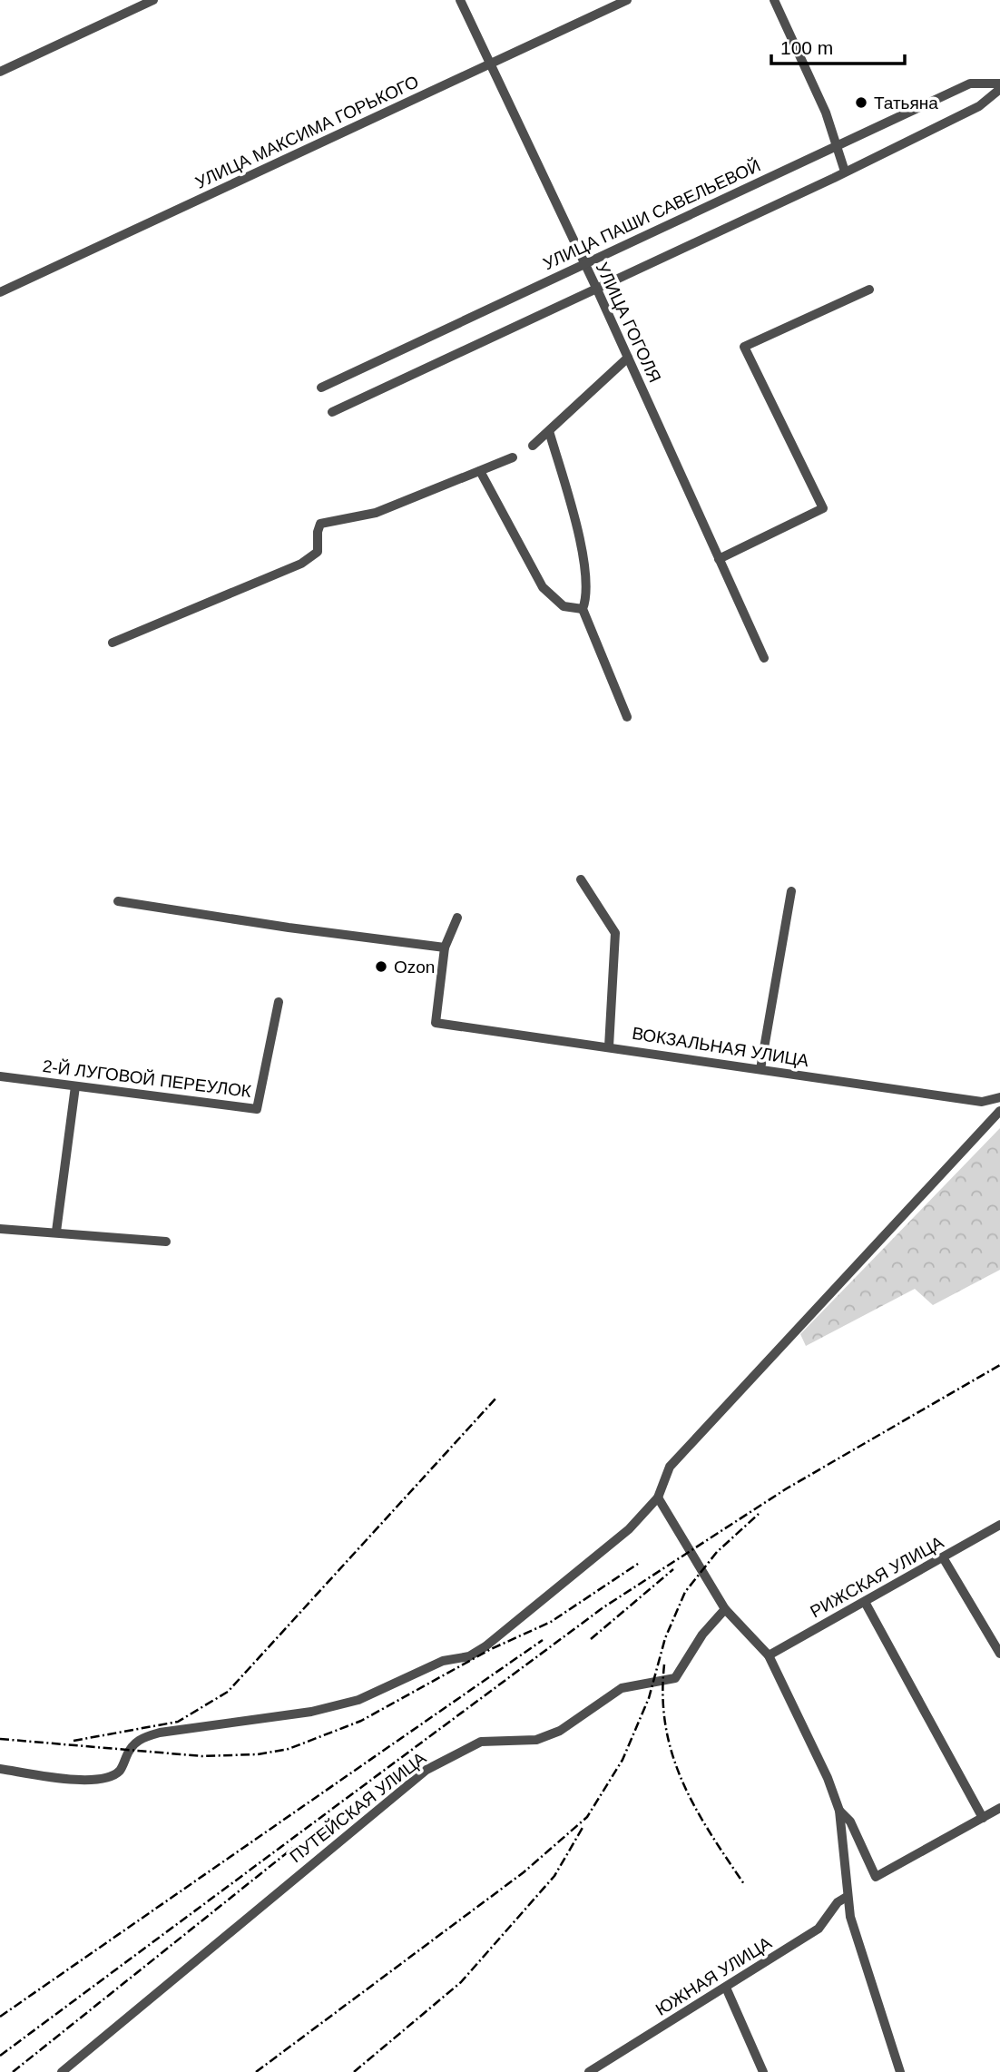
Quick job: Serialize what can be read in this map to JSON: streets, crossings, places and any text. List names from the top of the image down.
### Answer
{
  "streets": {
    "street": [
      "УЛИЦА МАКСИМА ГОРЬКОГО",
      "УЛИЦА ПАШИ САВЕЛЬЕВОЙ",
      "УЛИЦА ГОГОЛЯ",
      "ВОКЗАЛЬНАЯ УЛИЦА",
      "2-Й ЛУГОВОЙ ПЕРЕУЛОК",
      "РИЖСКАЯ УЛИЦА",
      "ПУТЕЙСКАЯ УЛИЦА",
      "ЮЖНАЯ УЛИЦА"
    ]
  },
  "crossings": [
    ["УЛИЦА МАКСИМА ГОРЬКОГО", "УЛИЦА ГОГОЛЯ"],
    ["УЛИЦА ПАШИ САВЕЛЬЕВОЙ", "УЛИЦА ГОГОЛЯ"]
  ],
  "places": ["Татьяна", "Ozon"],
  "scale_bar": "100 m"
}
